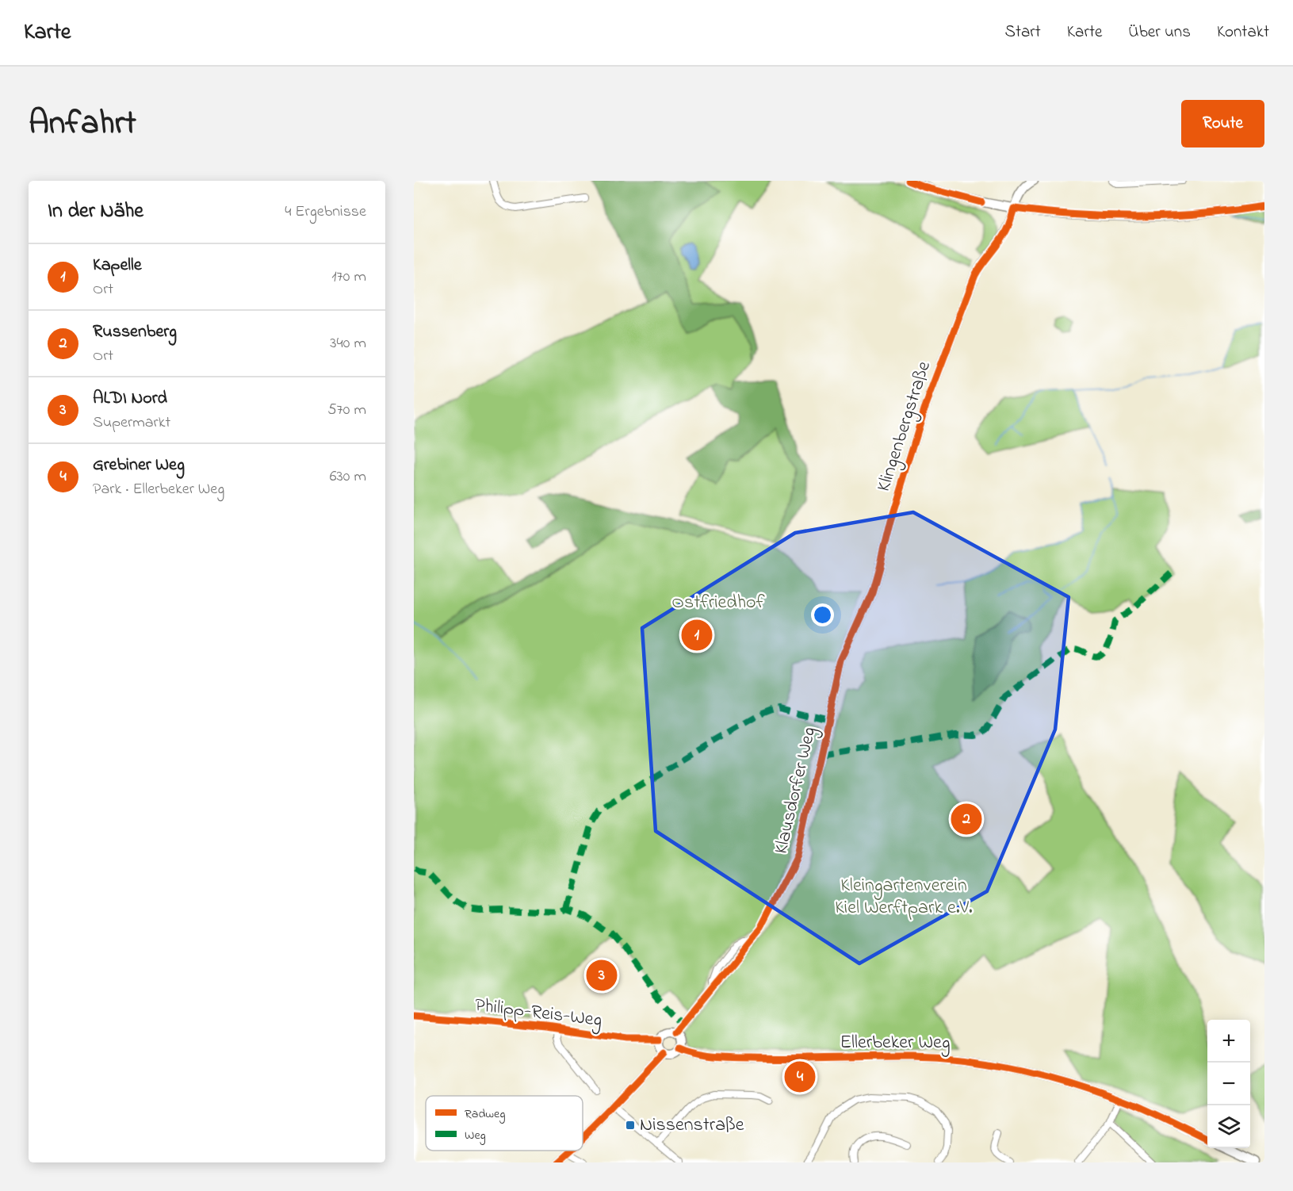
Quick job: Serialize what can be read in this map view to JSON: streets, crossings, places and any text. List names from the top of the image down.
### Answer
{
  "streets": {
    "street": [
      "Klingenbergstraße",
      "Klausdorfer Weg",
      "Philipp-Reis-Weg",
      "Ellerbeker Weg"
    ]
  },
  "crossings": [
    ["Klingenbergstraße", "Klausdorfer Weg"],
    ["Klausdorfer Weg", "Philipp-Reis-Weg"],
    ["Klausdorfer Weg", "Ellerbeker Weg"],
    ["Philipp-Reis-Weg", "Ellerbeker Weg"]
  ],
  "parks": ["Ostfriedhof", "Kleingartenverein Kiel Werftpark e.V."],
  "places": {
    "transit": ["Nissenstraße"]
  },
  "legend": ["Radweg", "Weg"],
  "page": {
    "header": "Karte",
    "nav": [
      "Start",
      "Karte",
      "Über uns",
      "Kontakt"
    ],
    "title": "Anfahrt",
    "buttons": "Route",
    "heading": ["In der Nähe", "4 Ergebnisse"],
    "list": [
      {
        "mark": "1",
        "name": "Kapelle",
        "note": "Ort",
        "value": "170 m"
      },
      {
        "mark": "2",
        "name": "Russenberg",
        "note": "Ort",
        "value": "340 m"
      },
      {
        "mark": "3",
        "name": "ALDI Nord",
        "note": "Supermarkt",
        "value": "570 m"
      },
      {
        "mark": "4",
        "name": "Grebiner Weg",
        "note": "Park · Ellerbeker Weg",
        "value": "630 m"
      }
    ],
    "pins": [
      "1",
      "2",
      "3",
      "4"
    ],
    "map_buttons": ["+", "−"]
  }
}
